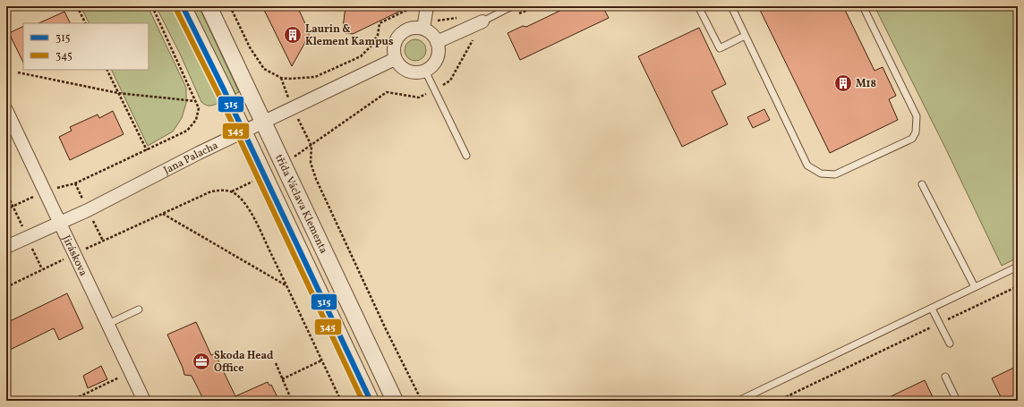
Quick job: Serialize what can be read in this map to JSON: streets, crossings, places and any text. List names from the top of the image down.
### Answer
{
  "streets": {
    "street": ["Jana Palacha", "třída Václava Klementa", "Jiráskova"]
  },
  "crossings": [
    ["Jana Palacha", "třída Václava Klementa"],
    ["Jana Palacha", "Jiráskova"]
  ],
  "places": {
    "building": ["Laurin & Klement Kampus", "M18"],
    "office": ["Skoda Head Office"]
  },
  "lines": ["transit line 315", "transit line 345"],
  "legend": ["315", "345"]
}
